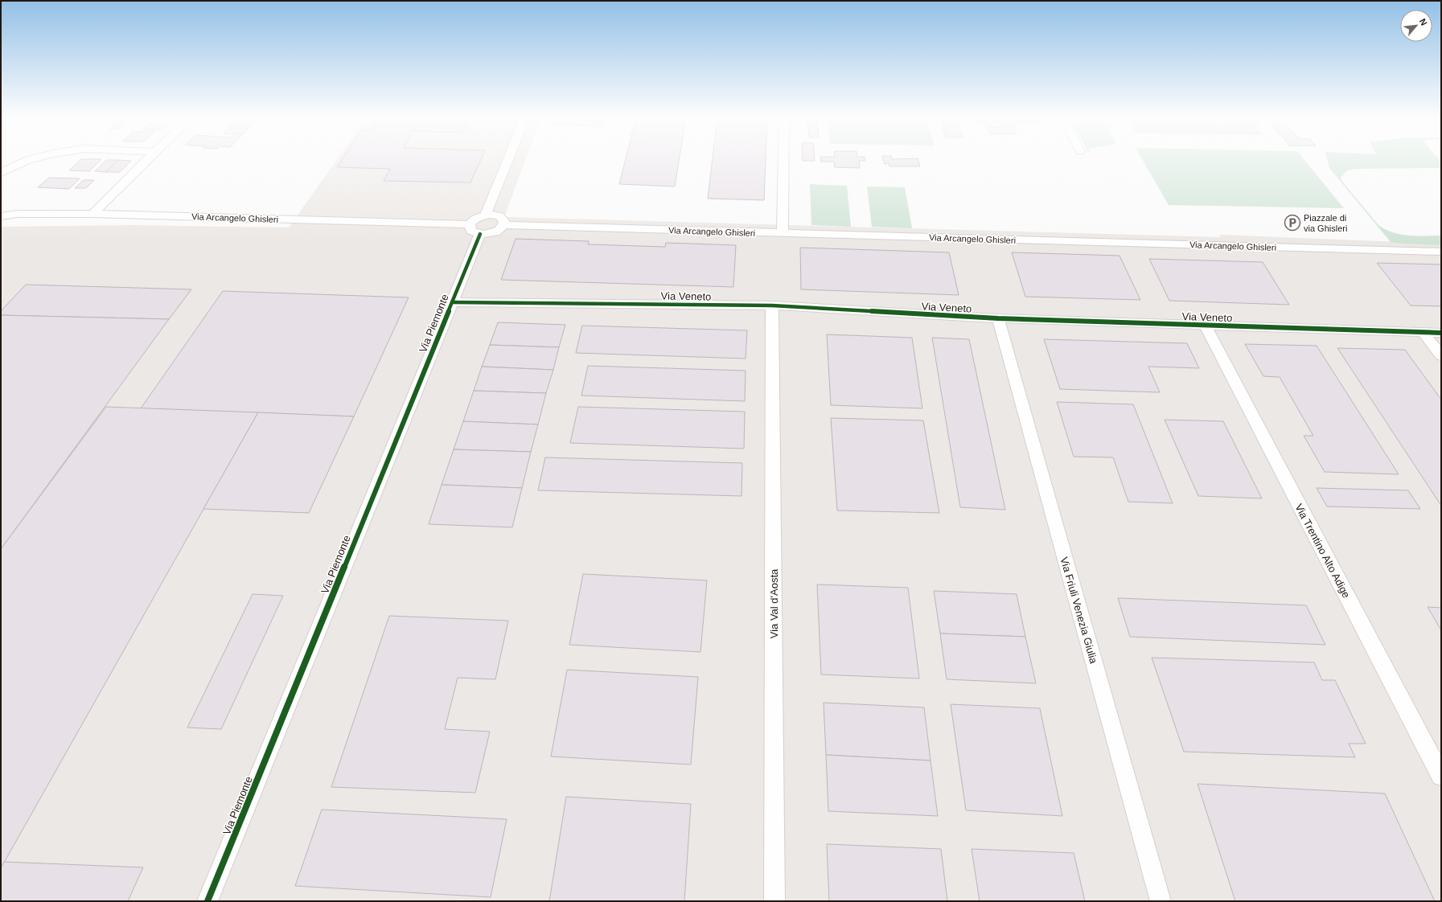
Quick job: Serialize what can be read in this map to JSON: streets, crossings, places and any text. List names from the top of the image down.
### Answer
{
  "streets": {
    "street": [
      "Via Arcangelo Ghisleri",
      "Via Veneto",
      "Via Piemonte",
      "Via Trentino Alto Adige",
      "Via Val d'Aosta",
      "Via Friuli Venezia Giulia"
    ]
  },
  "crossings": [
    ["Via Arcangelo Ghisleri", "Via Piemonte"],
    ["Via Veneto", "Via Piemonte"],
    ["Via Veneto", "Via Trentino Alto Adige"],
    ["Via Veneto", "Via Val d'Aosta"],
    ["Via Veneto", "Via Friuli Venezia Giulia"]
  ],
  "places": {
    "parking": ["Piazzale di via Ghisleri"]
  },
  "north": "top right"
}
